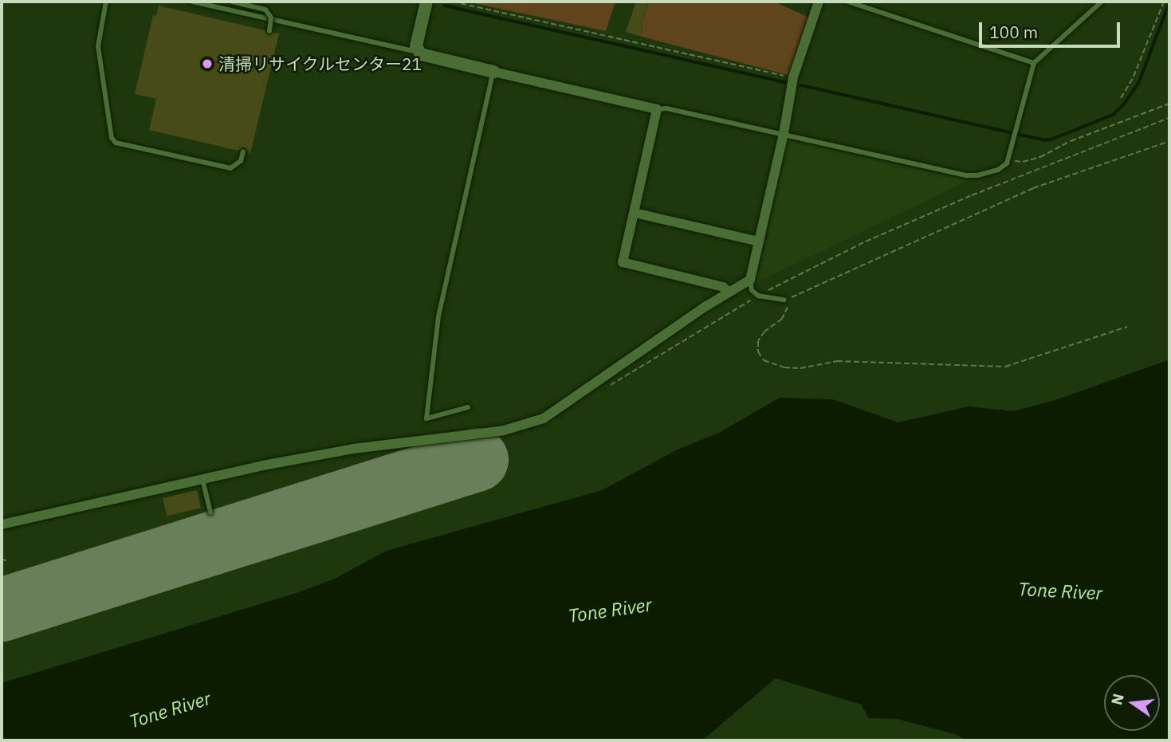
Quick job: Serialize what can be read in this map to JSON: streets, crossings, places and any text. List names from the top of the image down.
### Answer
{
  "water": ["Tone River"],
  "places": ["清掃リサイクルセンター21"],
  "scale_bar": "100 m",
  "north": "left"
}
